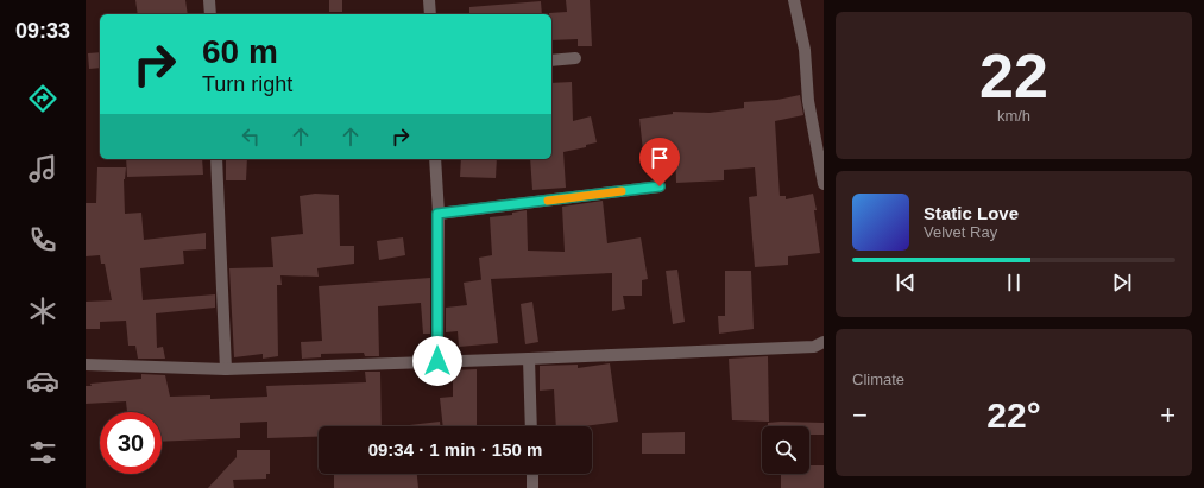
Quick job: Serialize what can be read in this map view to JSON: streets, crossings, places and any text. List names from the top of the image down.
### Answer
{
  "page": {
    "tabs": "09:33",
    "tile": [
      ["22", "km/h"],
      "Climate"
    ],
    "turn": ["60 m", "Turn right"],
    "song": ["Static Love", "Velvet Ray"],
    "heat": ["−", "22°", "+"],
    "limit": "30",
    "trip": "09:34 · 1 min · 150 m"
  }
}
